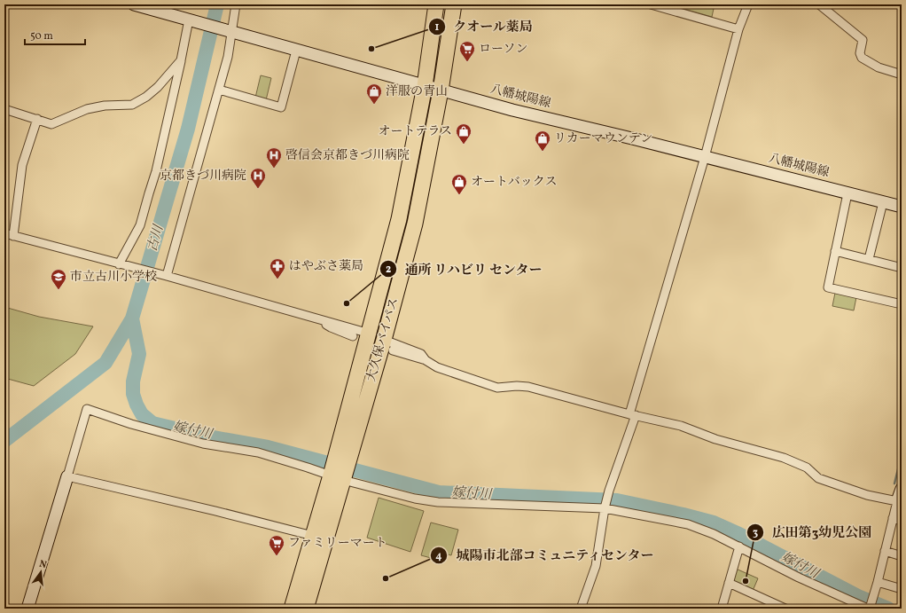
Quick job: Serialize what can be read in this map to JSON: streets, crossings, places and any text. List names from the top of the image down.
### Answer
{
  "streets": {
    "highway": ["大久保バイパス"],
    "main road": ["八幡城陽線"]
  },
  "crossings": [
    ["八幡城陽線", "大久保バイパス"]
  ],
  "water": ["古川", "嫁付川"],
  "places": {
    "other": [
      "クオール薬局",
      "通所 リハビリ センター",
      "城陽市北部コミュニティセンター",
      "広田第3幼児公園"
    ],
    "supermarket": ["ローソン", "ファミリーマート"],
    "shop": [
      "洋服の青山",
      "オートテラス",
      "リカーマウンテン",
      "オートバックス"
    ],
    "hospital": ["啓信会京都きづ川病院", "京都きづ川病院"],
    "pharmacy": ["はやぶさ薬局"],
    "school or university": ["市立古川小学校"]
  },
  "scale_bar": "50 m",
  "north": "top"
}
